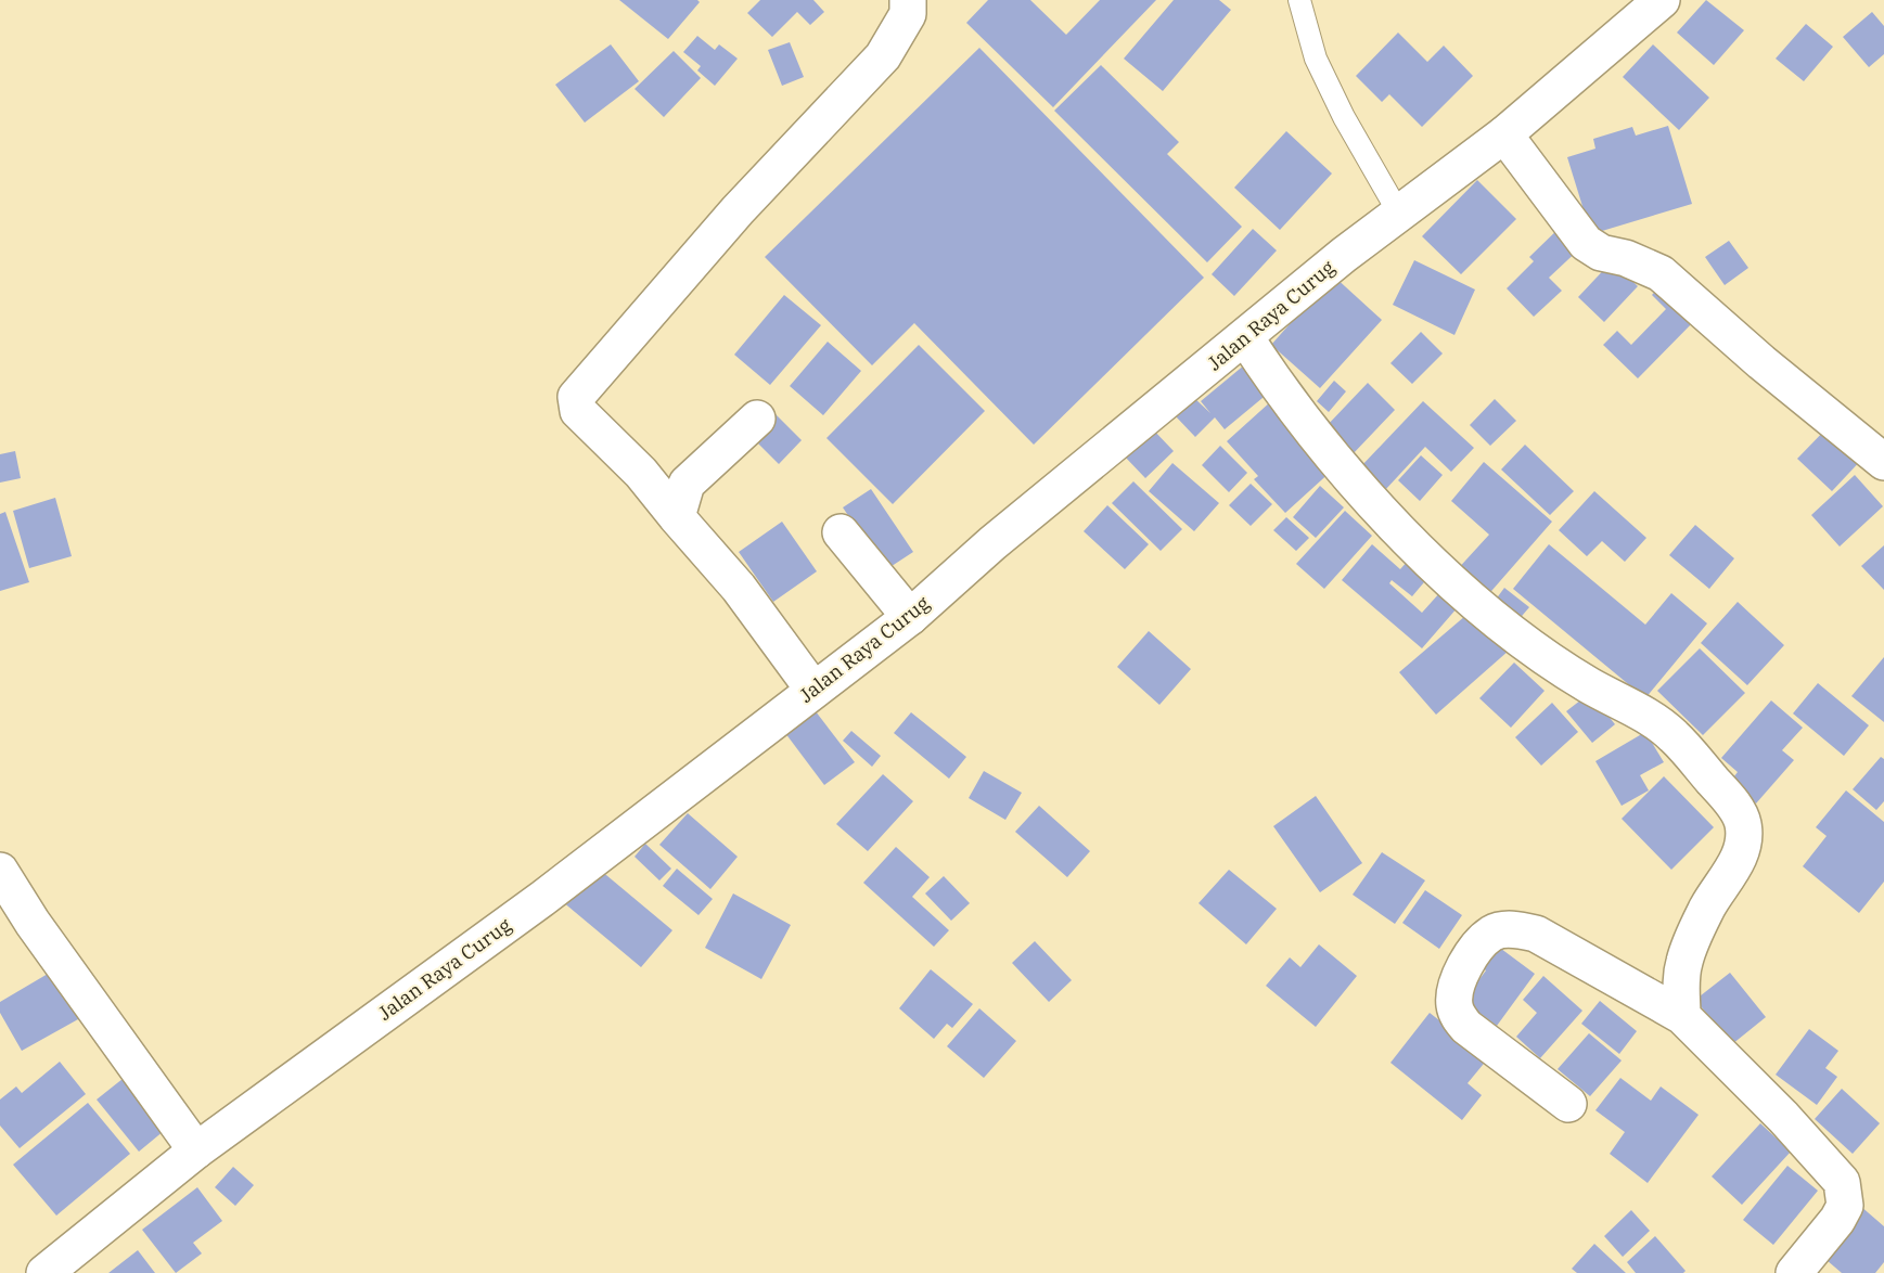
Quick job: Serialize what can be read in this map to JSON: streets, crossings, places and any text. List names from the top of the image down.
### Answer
{
  "streets": {
    "street": ["Jalan Raya Curug"]
  }
}
